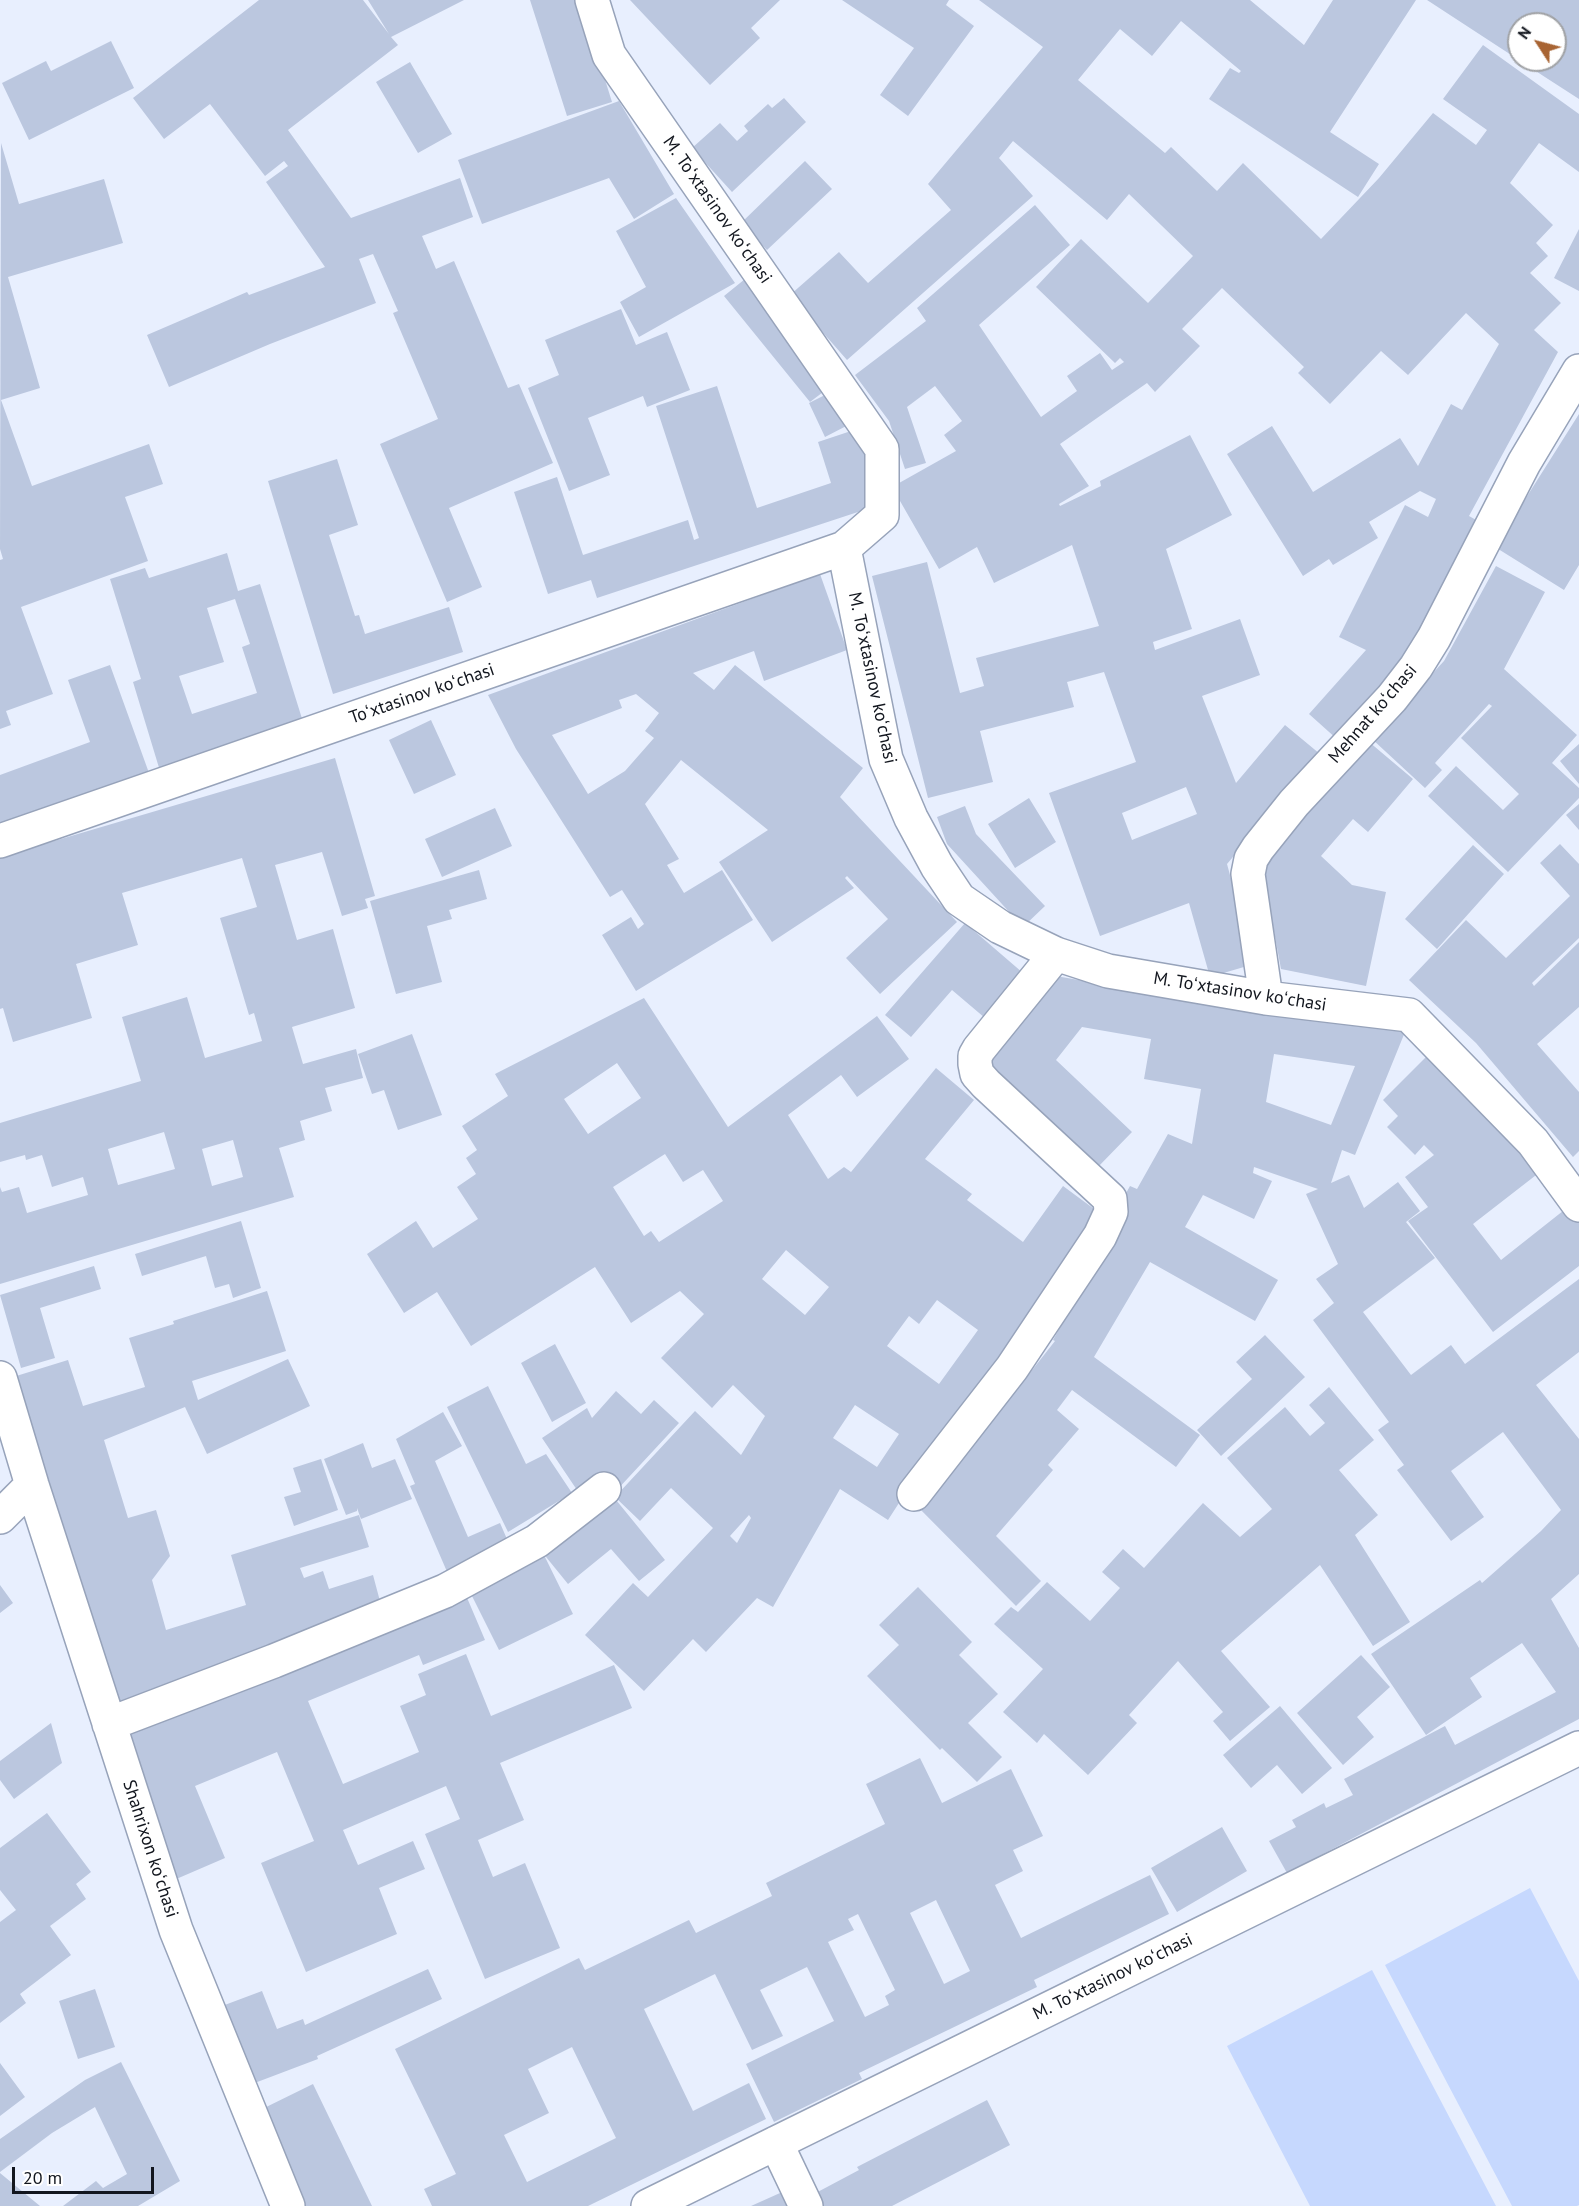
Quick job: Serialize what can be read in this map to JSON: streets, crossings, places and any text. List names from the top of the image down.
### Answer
{
  "streets": {
    "street": [
      "M. Toʻxtasinov koʻchasi",
      "Toʻxtasinov koʻchasi",
      "Mehnat koʻchasi",
      "Shahrixon koʻchasi"
    ]
  },
  "crossings": [
    ["M. Toʻxtasinov koʻchasi", "Toʻxtasinov koʻchasi"],
    ["M. Toʻxtasinov koʻchasi", "Mehnat koʻchasi"]
  ],
  "scale_bar": "20 m",
  "north": "top left"
}
